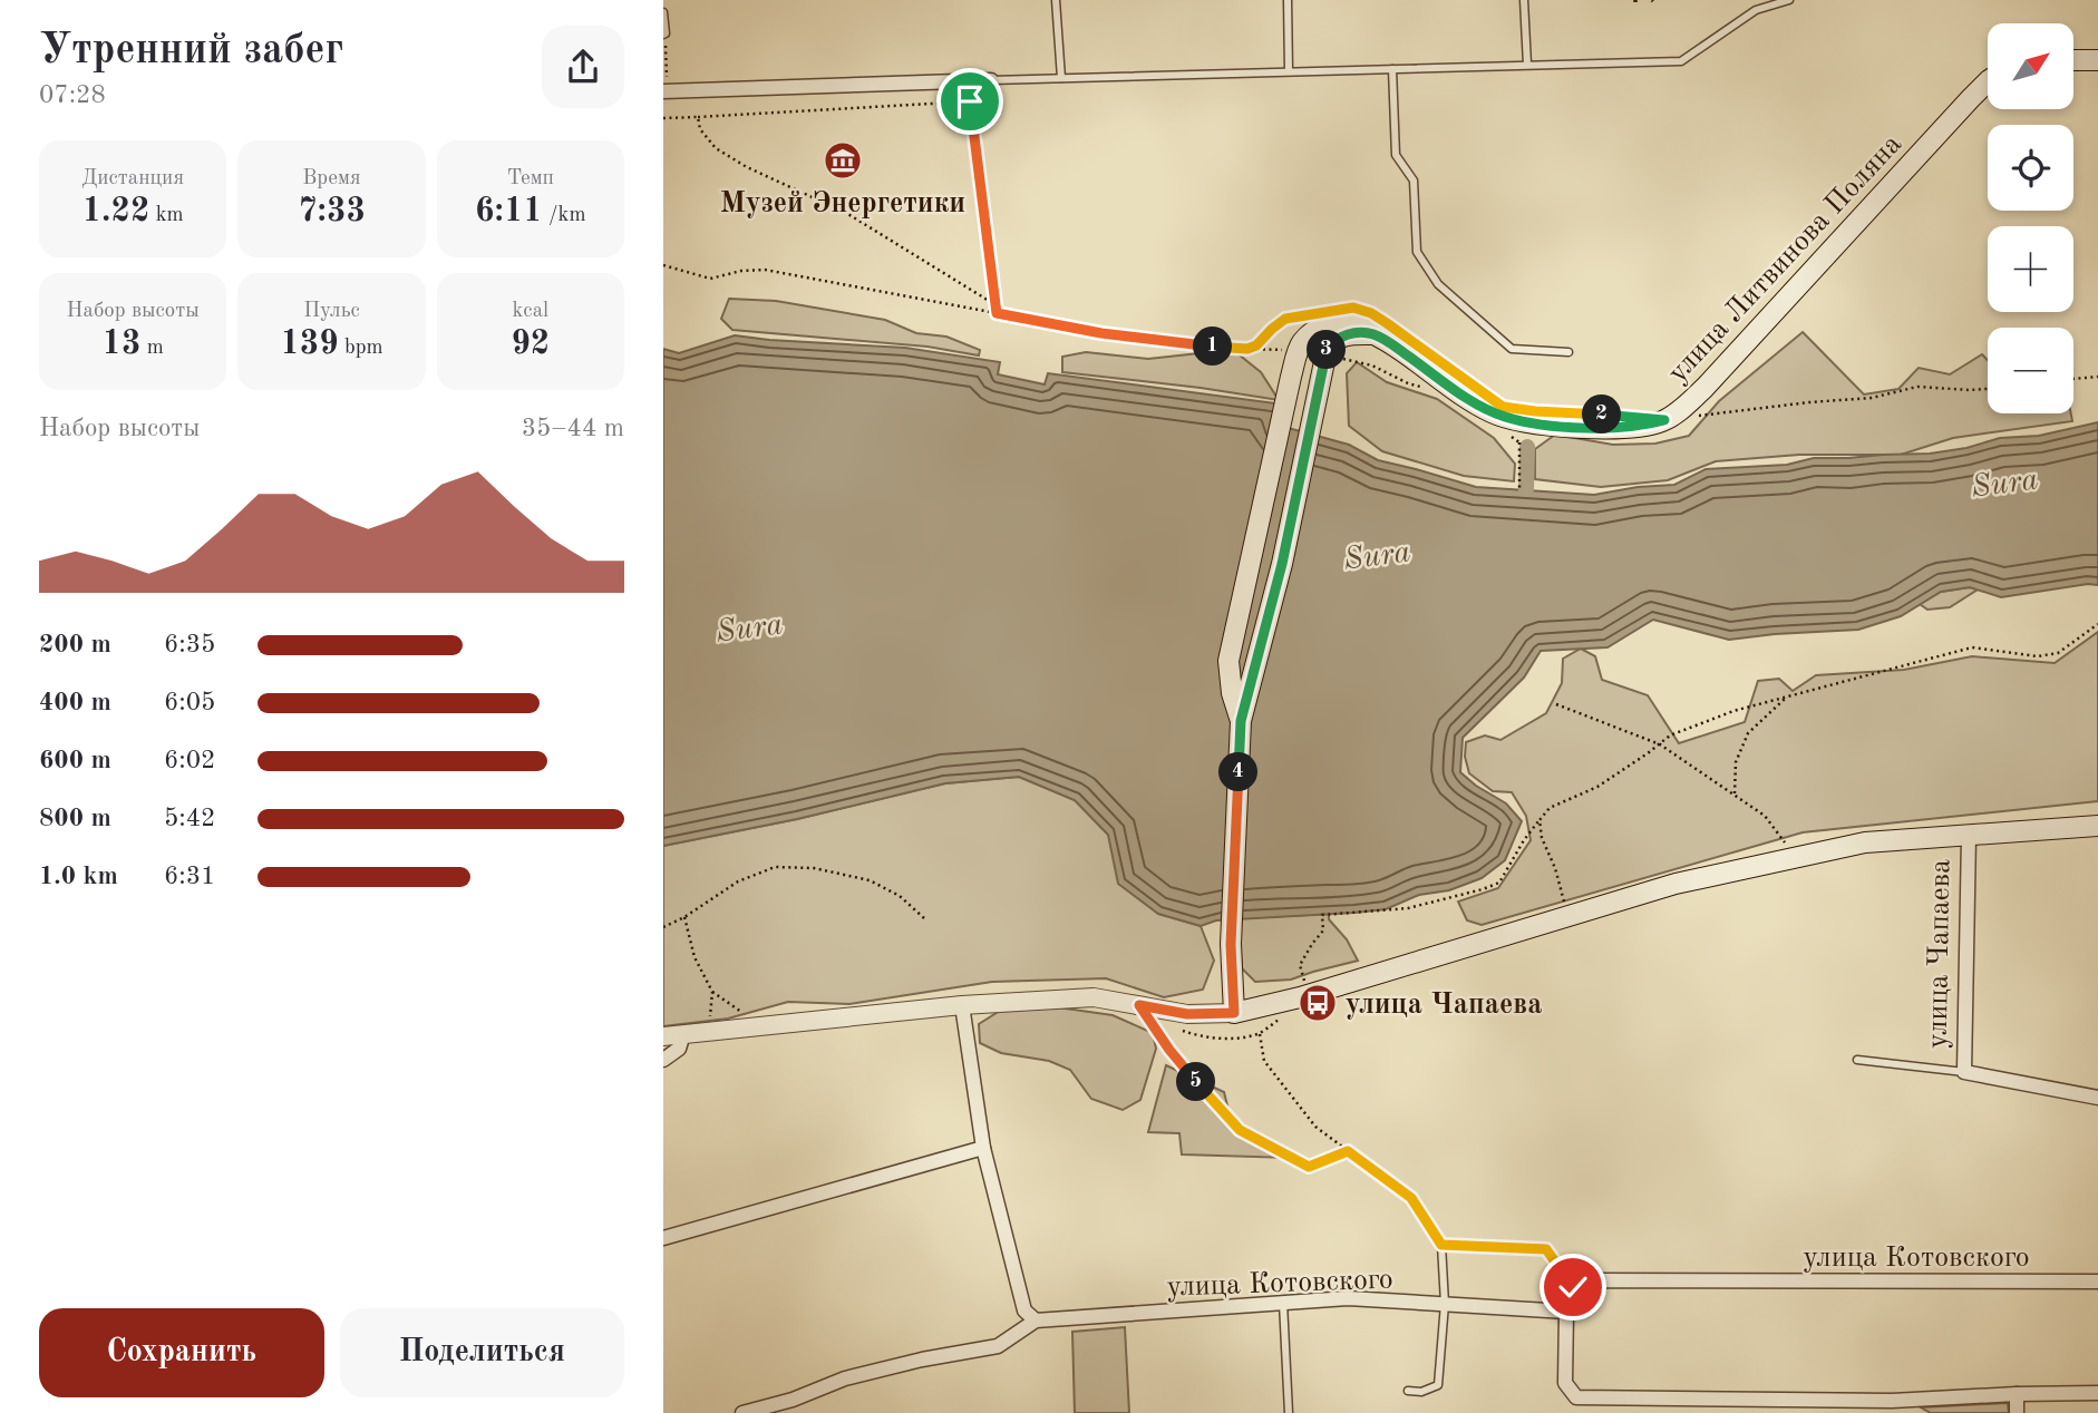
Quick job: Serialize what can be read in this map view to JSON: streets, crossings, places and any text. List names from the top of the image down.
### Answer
{
  "streets": {
    "main road": ["улица Литвинова Поляна", "улица Чапаева"],
    "street": ["улица Котовского"]
  },
  "water": ["Sura"],
  "places": {
    "museum": ["Музей Энергетики"],
    "bus stop": ["улица Чапаева"]
  },
  "north": "top right",
  "page": {
    "heading": ["Утренний забег", "07:28"],
    "map_buttons": ["+", "−"],
    "stats": [
      ["Дистанция", "1.22 km"],
      ["Время", "7:33"],
      ["Темп", "6:11 /km"],
      ["Набор высоты", "13 m"],
      ["Пульс", "139 bpm"],
      ["kcal", "92"]
    ],
    "pins": [
      "1",
      "3",
      "2",
      "4",
      "5"
    ],
    "chart": ["Набор высоты", "35–44 m"],
    "list": [
      {
        "name": "200 m",
        "note": "6:35"
      },
      {
        "name": "400 m",
        "note": "6:05"
      },
      {
        "name": "600 m",
        "note": "6:02"
      },
      {
        "name": "800 m",
        "note": "5:42"
      },
      {
        "name": "1.0 km",
        "note": "6:31"
      }
    ],
    "buttons": ["Сохранить", "Поделиться"]
  }
}
